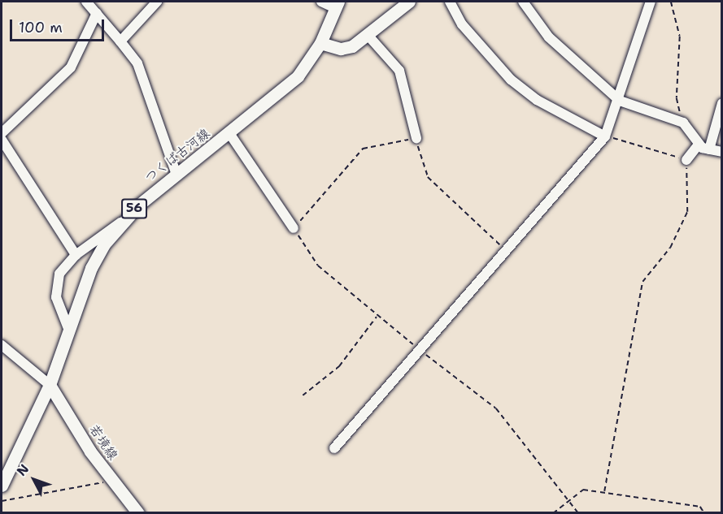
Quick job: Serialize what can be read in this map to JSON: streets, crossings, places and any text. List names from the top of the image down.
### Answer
{
  "streets": {
    "main road": ["つくば古河線", "56", "若境線"]
  },
  "crossings": [
    ["つくば古河線", "若境線"]
  ],
  "scale_bar": "100 m",
  "north": "top left"
}
